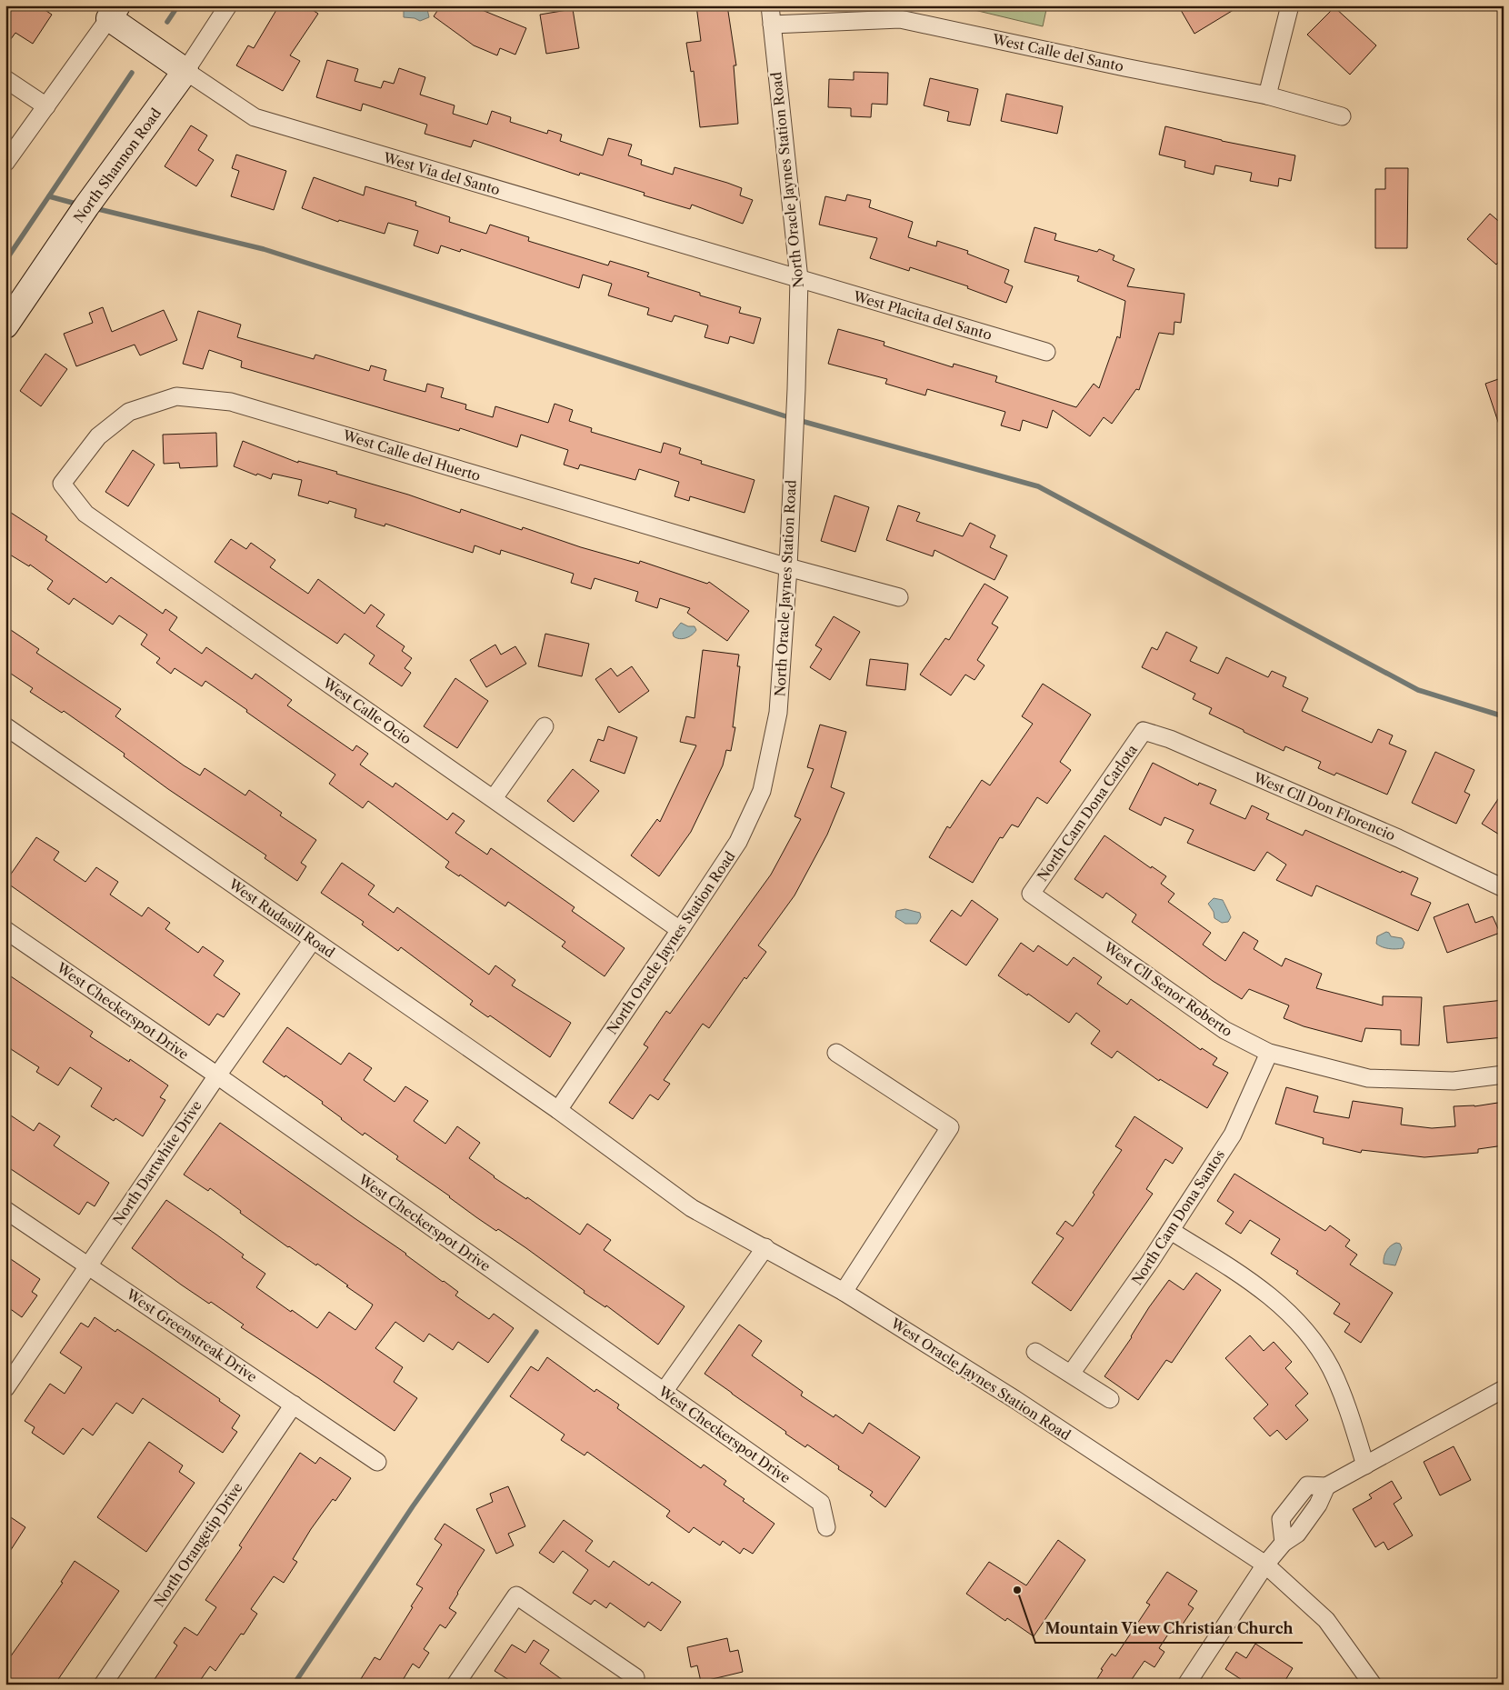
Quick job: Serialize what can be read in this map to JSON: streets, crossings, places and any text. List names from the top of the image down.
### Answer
{
  "streets": {
    "street": [
      "West Calle del Santo",
      "North Shannon Road",
      "West Via del Santo",
      "North Oracle Jaynes Station Road",
      "West Placita del Santo",
      "West Calle del Huerto",
      "West Calle Ocio",
      "West Cll Don Florencio",
      "North Cam Dona Carlota",
      "West Rudasill Road",
      "West Cll Senor Roberto",
      "West Checkerspot Drive",
      "North Dartwhite Drive",
      "North Cam Dona Santos",
      "West Greenstreak Drive",
      "West Oracle Jaynes Station Road",
      "North Orangetip Drive"
    ]
  },
  "crossings": [
    ["West Calle del Santo", "North Oracle Jaynes Station Road"],
    ["North Shannon Road", "West Via del Santo"],
    ["West Via del Santo", "North Oracle Jaynes Station Road"],
    ["West Via del Santo", "West Placita del Santo"],
    ["North Oracle Jaynes Station Road", "West Placita del Santo"],
    ["North Oracle Jaynes Station Road", "West Calle del Huerto"],
    ["North Oracle Jaynes Station Road", "West Calle Ocio"],
    ["North Oracle Jaynes Station Road", "West Rudasill Road"],
    ["North Oracle Jaynes Station Road", "West Oracle Jaynes Station Road"],
    ["West Calle del Huerto", "West Calle Ocio"],
    ["West Cll Don Florencio", "North Cam Dona Carlota"],
    ["North Cam Dona Carlota", "West Cll Senor Roberto"],
    ["West Rudasill Road", "North Dartwhite Drive"],
    ["West Rudasill Road", "West Oracle Jaynes Station Road"],
    ["West Cll Senor Roberto", "North Cam Dona Santos"],
    ["West Checkerspot Drive", "North Dartwhite Drive"],
    ["North Dartwhite Drive", "West Greenstreak Drive"],
    ["West Greenstreak Drive", "North Orangetip Drive"]
  ],
  "places": ["Mountain View Christian Church"]
}
